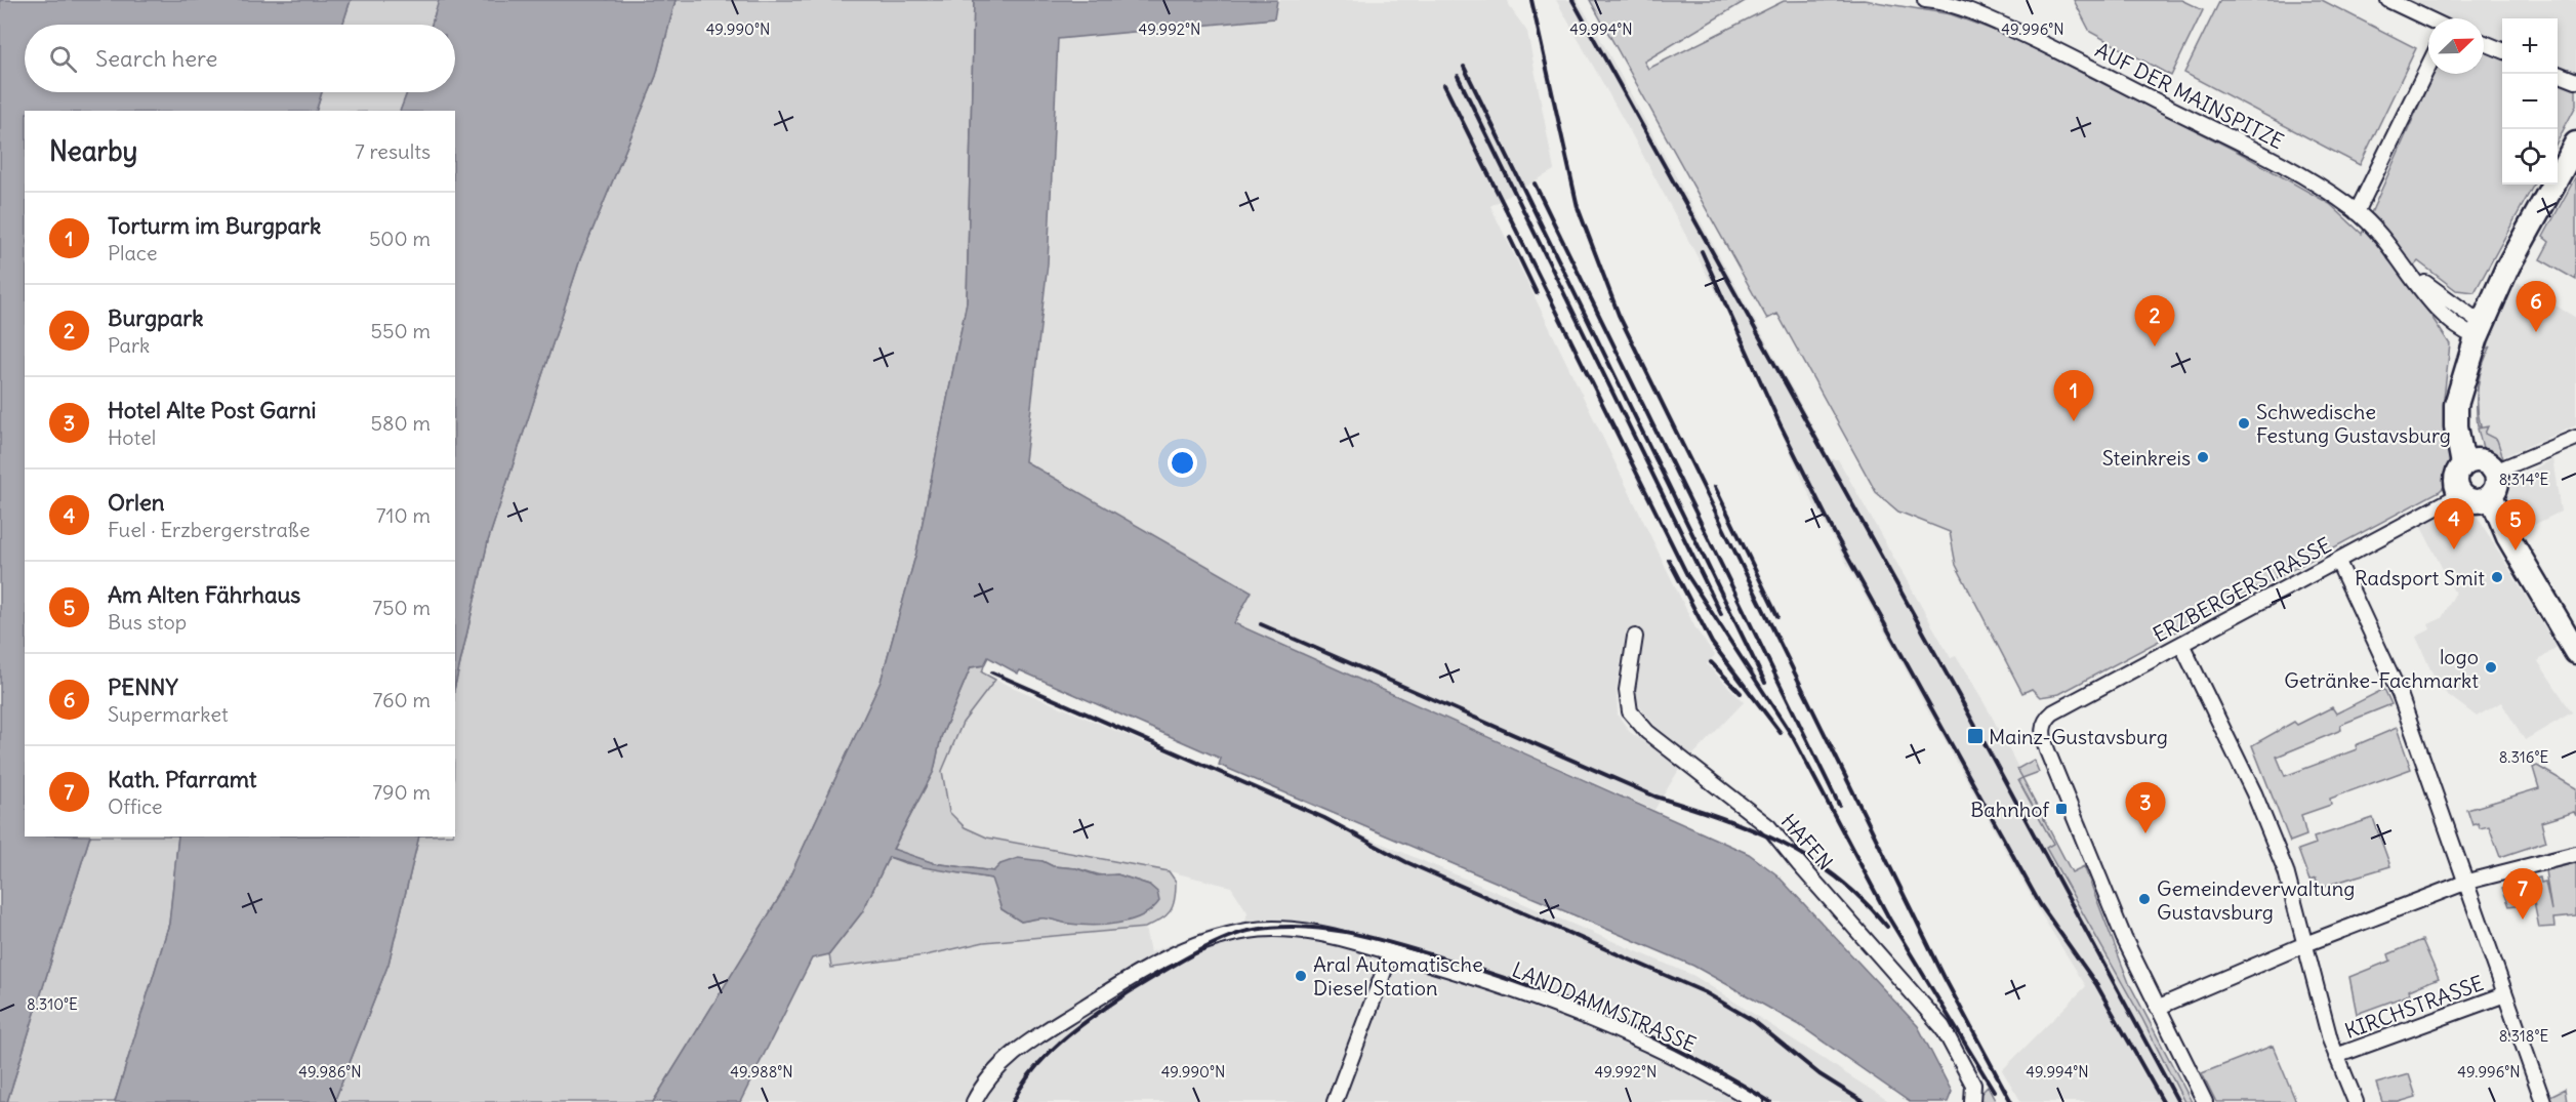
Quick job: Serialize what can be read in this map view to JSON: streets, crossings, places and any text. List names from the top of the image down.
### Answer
{
  "streets": {
    "street": [
      "AUF DER MAINSPITZE",
      "ERZBERGERSTRASSE",
      "HAFEN",
      "LANDDAMMSTRASSE",
      "KIRCHSTRASSE"
    ]
  },
  "places": {
    "other": [
      "Schwedische Festung Gustavsburg",
      "Steinkreis",
      "Radsport Smit",
      "logo Getränke-Fachmarkt",
      "Gemeindeverwaltung Gustavsburg",
      "Aral Automatische Diesel Station"
    ],
    "transit": ["Mainz-Gustavsburg", "Bahnhof"]
  },
  "north": "top right",
  "page": {
    "map_buttons": ["+", "−"],
    "search": "Search here",
    "heading": ["Nearby", "7 results"],
    "list": [
      {
        "mark": "1",
        "name": "Torturm im Burgpark",
        "note": "Place",
        "value": "500 m"
      },
      {
        "mark": "2",
        "name": "Burgpark",
        "note": "Park",
        "value": "550 m"
      },
      {
        "mark": "3",
        "name": "Hotel Alte Post Garni",
        "note": "Hotel",
        "value": "580 m"
      },
      {
        "mark": "4",
        "name": "Orlen",
        "note": "Fuel · Erzbergerstraße",
        "value": "710 m"
      },
      {
        "mark": "5",
        "name": "Am Alten Fährhaus",
        "note": "Bus stop",
        "value": "750 m"
      },
      {
        "mark": "6",
        "name": "PENNY",
        "note": "Supermarket",
        "value": "760 m"
      },
      {
        "mark": "7",
        "name": "Kath. Pfarramt",
        "note": "Office",
        "value": "790 m"
      }
    ],
    "pins": [
      "6",
      "2",
      "1",
      "4",
      "5",
      "3",
      "7"
    ]
  },
  "coordinates": [
    "49.990°N",
    "49.992°N",
    "49.994°N",
    "49.996°N",
    "8.314°E",
    "8.316°E",
    "8.310°E",
    "8.318°E",
    "49.986°N",
    "49.988°N"
  ]
}
